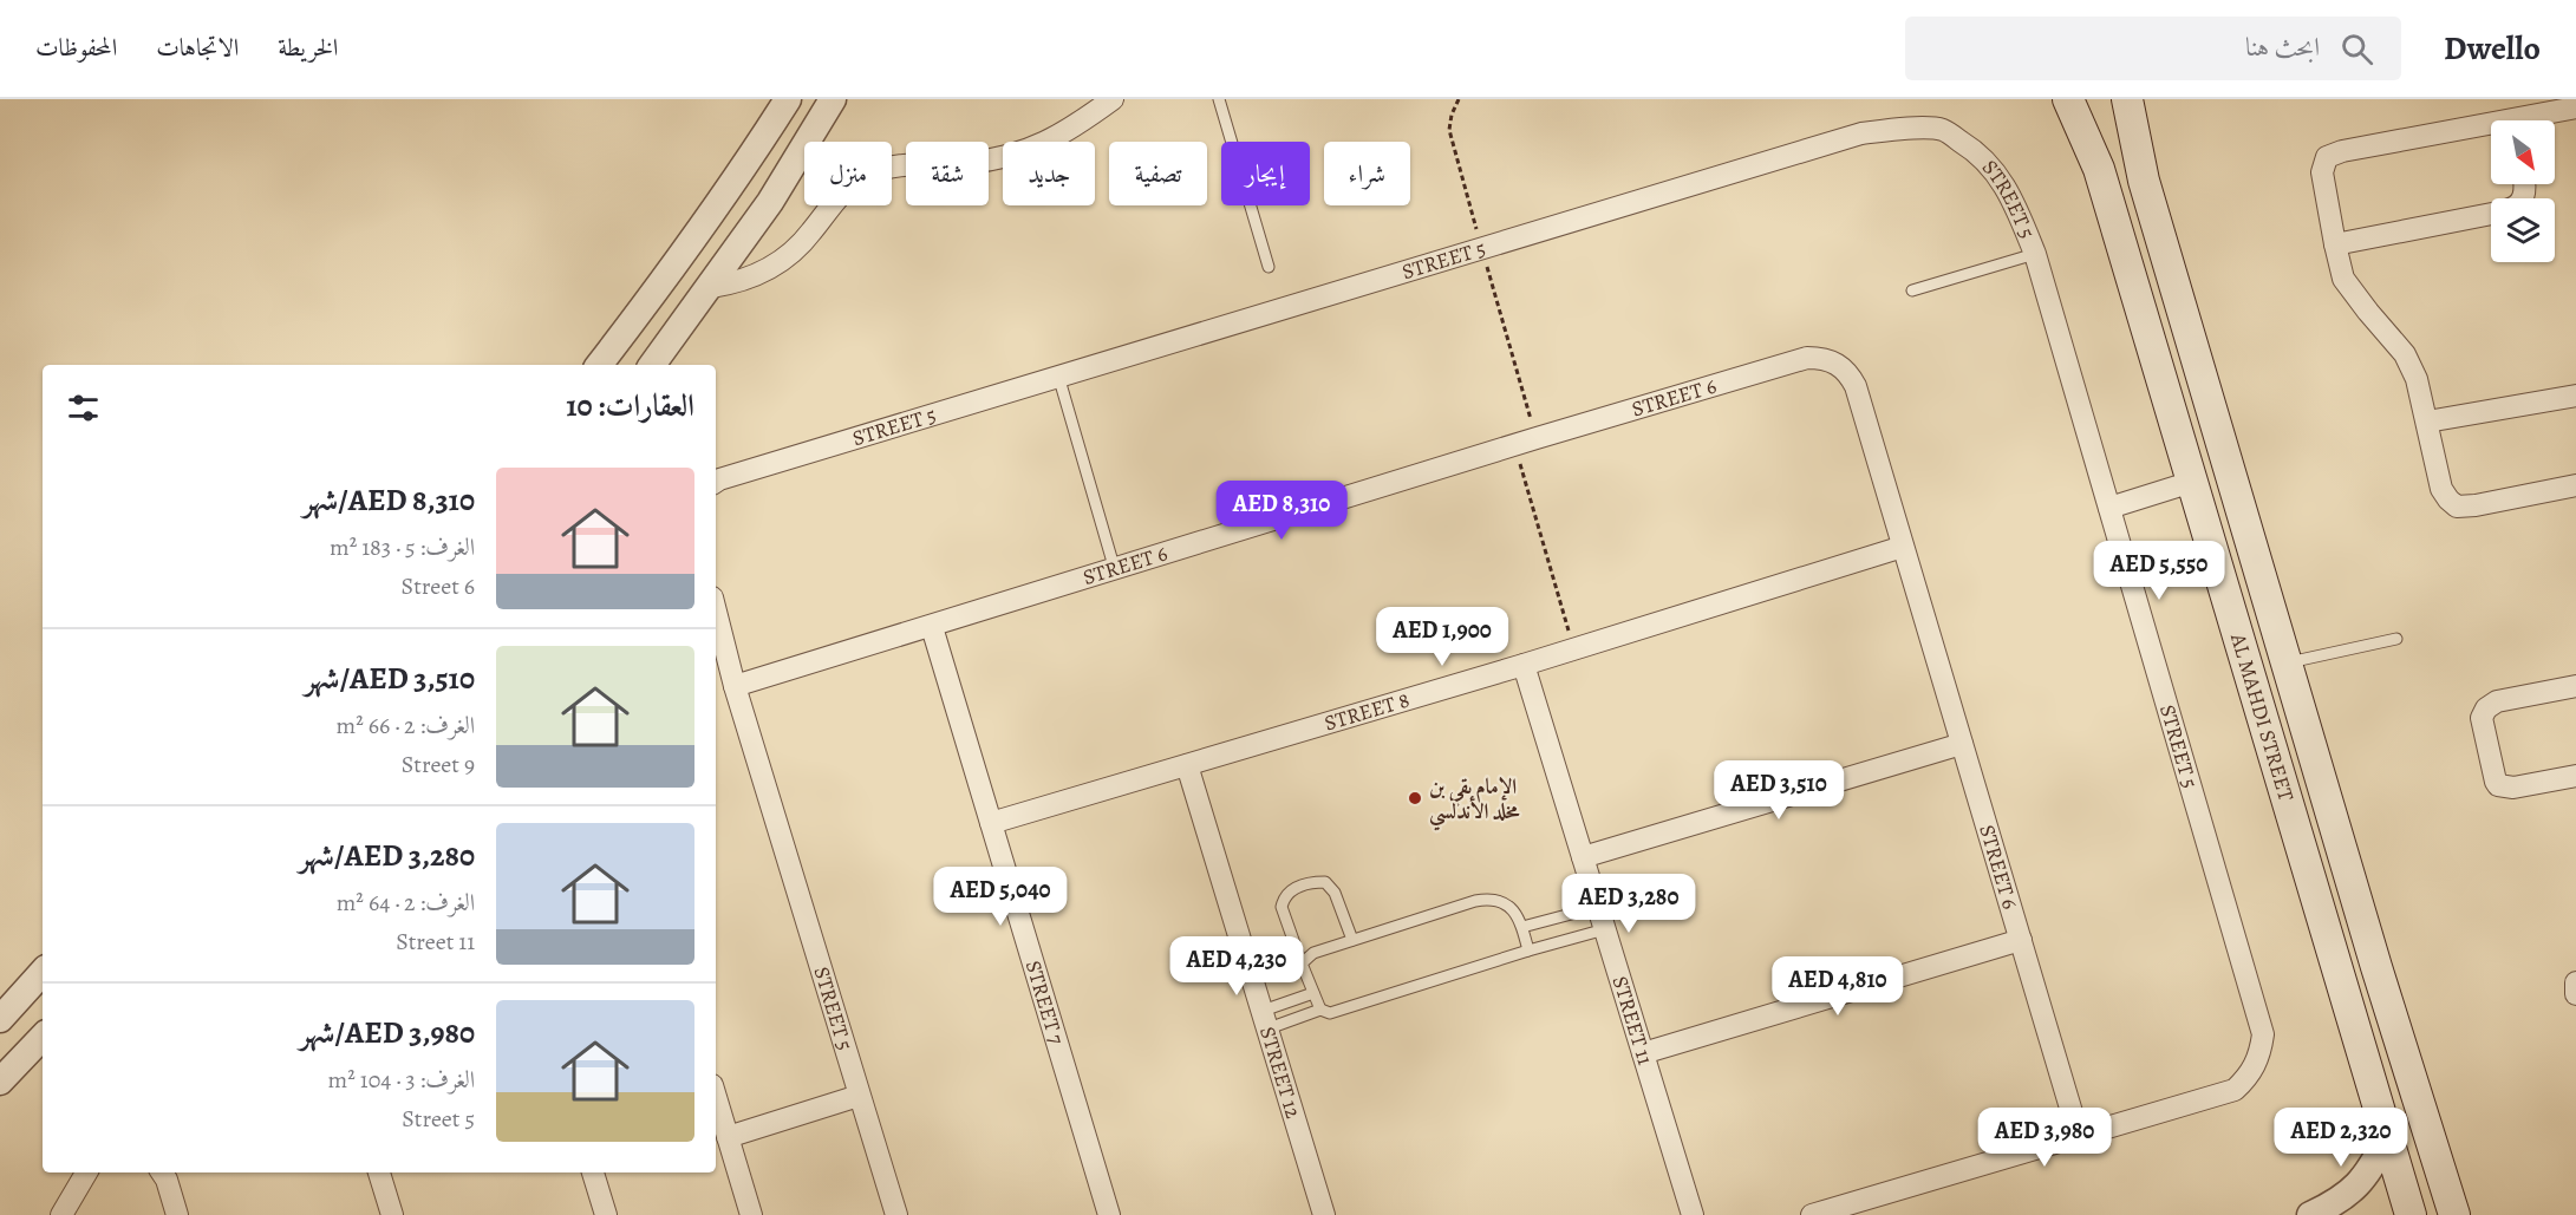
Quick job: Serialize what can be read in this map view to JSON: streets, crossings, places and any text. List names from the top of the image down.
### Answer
{
  "streets": {
    "main road": ["AL MAHDI STREET"],
    "street": [
      "STREET 5",
      "STREET 6",
      "STREET 8",
      "STREET 7",
      "STREET 11",
      "STREET 12"
    ]
  },
  "crossings": [
    ["STREET 5", "STREET 6"],
    ["STREET 6", "STREET 8"],
    ["STREET 6", "STREET 7"],
    ["STREET 8", "STREET 7"],
    ["STREET 8", "STREET 11"],
    ["STREET 8", "STREET 12"]
  ],
  "places": ["الإمام بقي بن مخلد الأندلسي"],
  "north": "bottom right",
  "page": {
    "header": "Dwello",
    "search": "ابحث هنا",
    "nav": ["الخريطة", "الاتجاهات", "المحفوظات"],
    "chip": [
      "شراء",
      "إيجار",
      "تصفية",
      "جديد",
      "شقة",
      "منزل"
    ],
    "heading": "العقارات: 10",
    "list": [
      {
        "name": "AED 8,310/شهر",
        "note": "الغرف: 5 · 183 m² · Street 6"
      },
      {
        "name": "AED 3,510/شهر",
        "note": "الغرف: 2 · 66 m² · Street 9"
      },
      {
        "name": "AED 3,280/شهر",
        "note": "الغرف: 2 · 64 m² · Street 11"
      },
      {
        "name": "AED 3,980/شهر",
        "note": "الغرف: 3 · 104 m² · Street 5"
      }
    ],
    "price": [
      "AED 8,310",
      "AED 5,550",
      "AED 1,900",
      "AED 3,510",
      "AED 5,040",
      "AED 3,280",
      "AED 4,230",
      "AED 4,810",
      "AED 3,980",
      "AED 2,320"
    ]
  }
}
